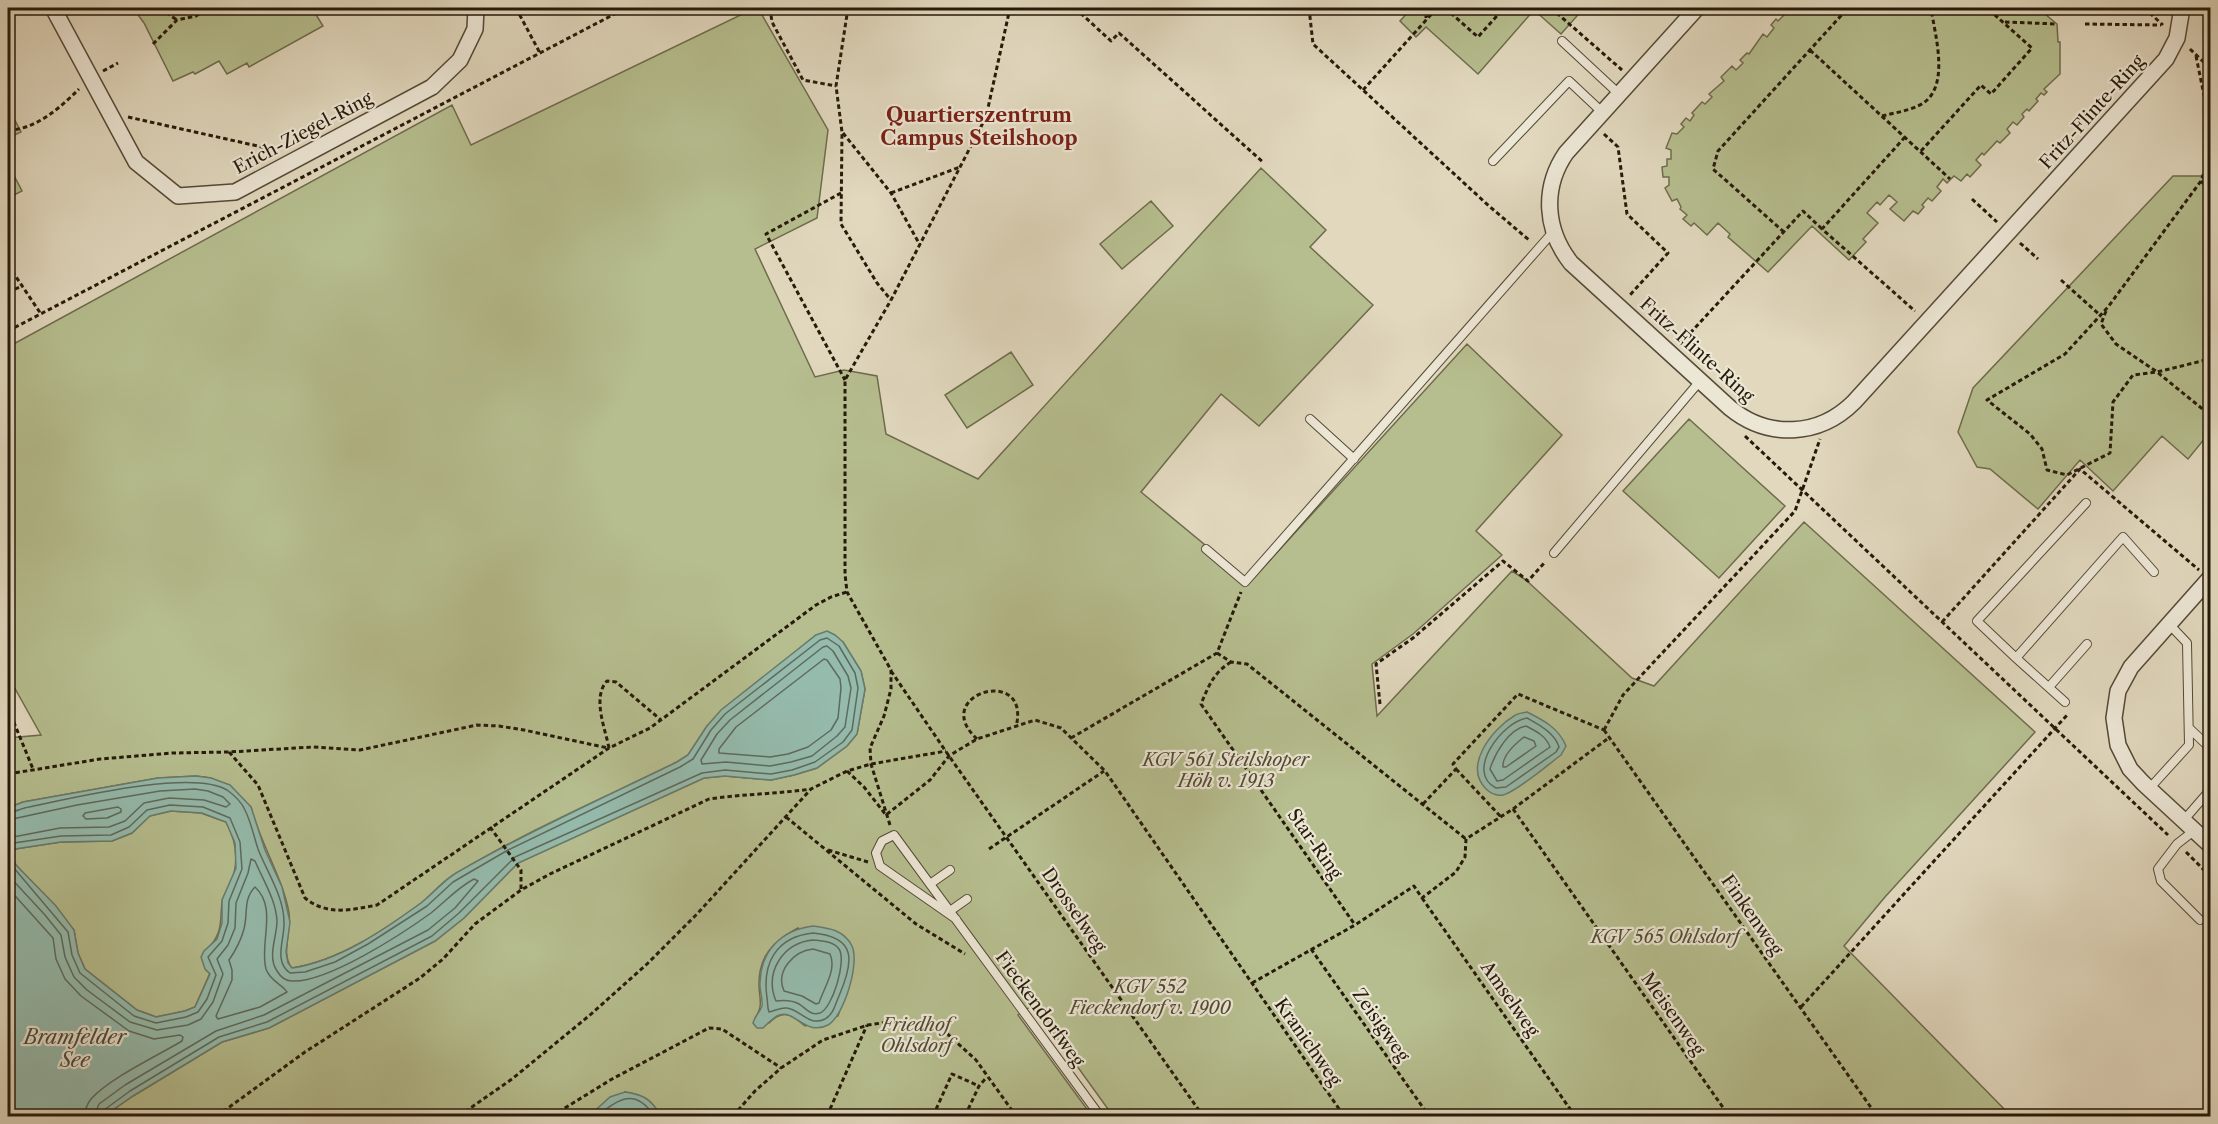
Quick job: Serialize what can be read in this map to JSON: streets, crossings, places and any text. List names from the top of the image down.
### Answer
{
  "streets": {
    "street": ["Fritz-Flinte-Ring", "Erich-Ziegel-Ring"],
    "lane": ["Fieckendorfweg"],
    "path": [
      "Star-Ring",
      "Drosselweg",
      "Finkenweg",
      "Amselweg",
      "Meisenweg",
      "Zeisigweg",
      "Kranichweg"
    ]
  },
  "districts": ["Quartierszentrum Campus Steilshoop"],
  "water": ["Bramfelder See"],
  "parks": [
    "KGV 561 Steilshoper Höh v. 1913",
    "KGV 565 Ohlsdorf",
    "KGV 552 Fieckendorf v. 1900",
    "Friedhof Ohlsdorf"
  ]
}
